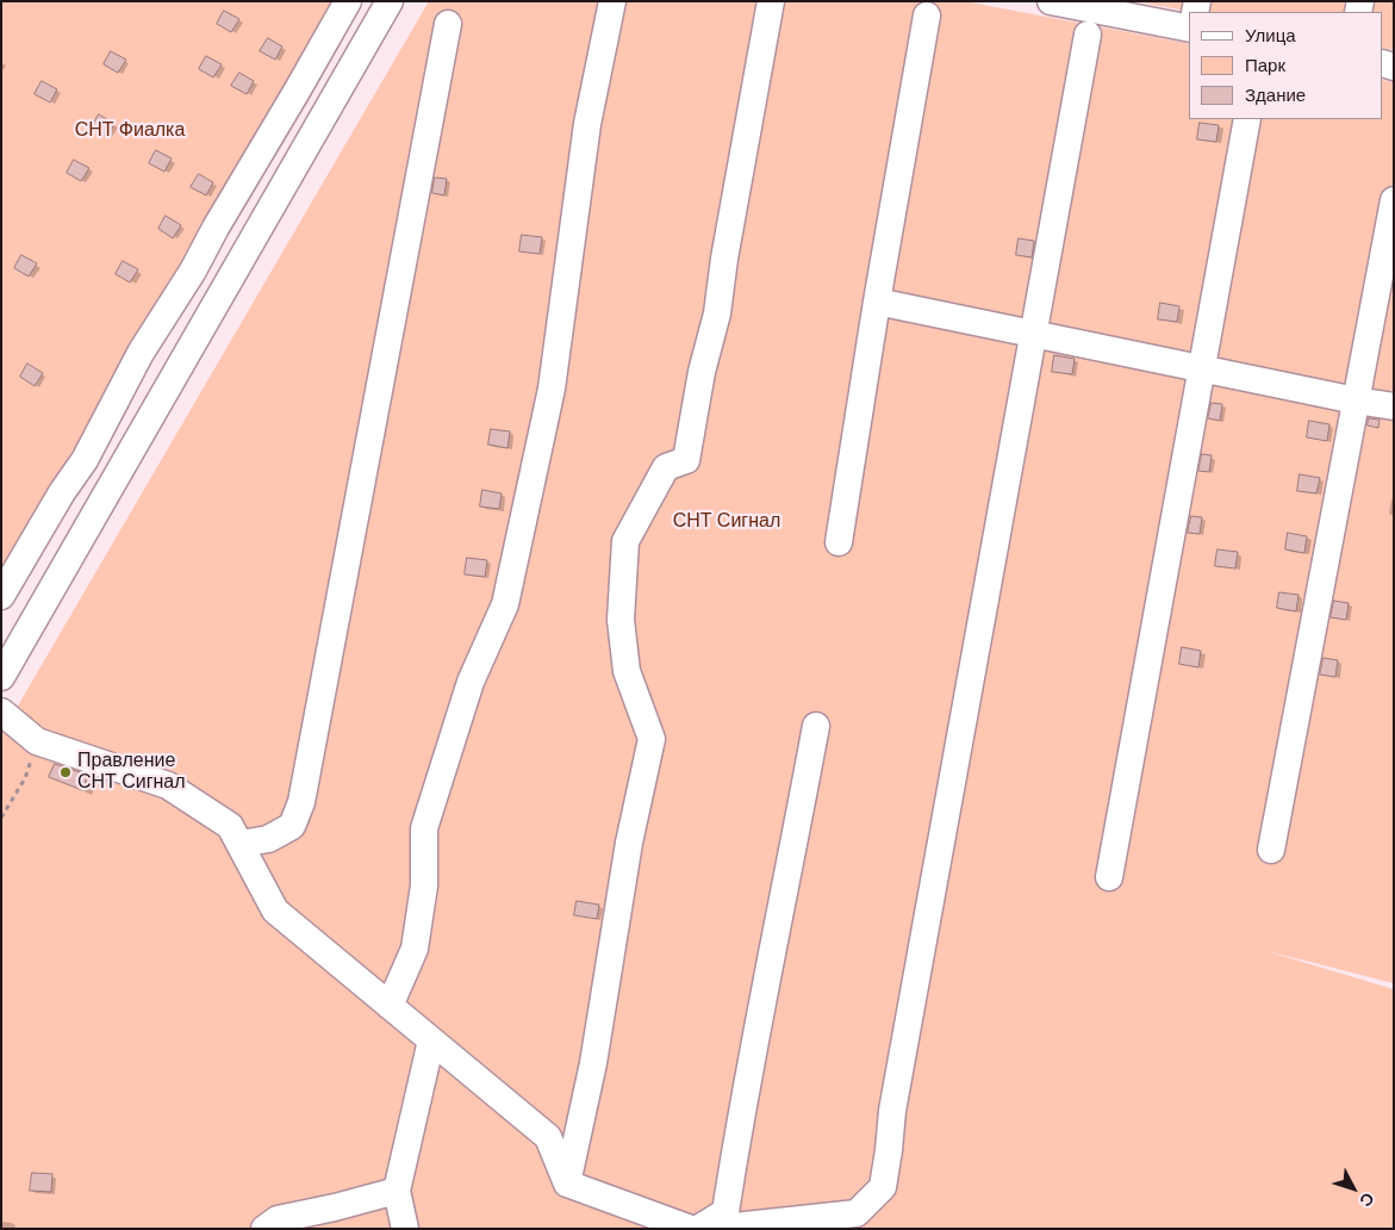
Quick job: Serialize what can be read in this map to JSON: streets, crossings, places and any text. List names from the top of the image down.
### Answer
{
  "parks": ["СНТ Фиалка", "СНТ Сигнал"],
  "places": ["Правление СНТ Сигнал"],
  "legend": ["Улица", "Парк", "Здание"],
  "north": "bottom right"
}
